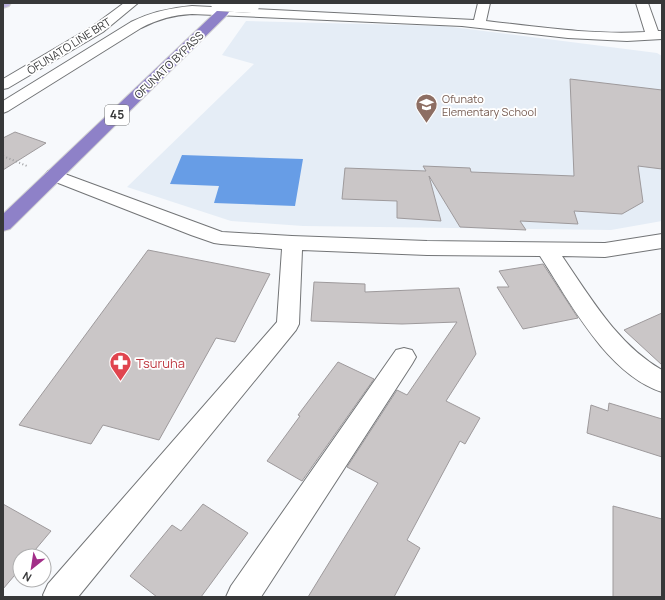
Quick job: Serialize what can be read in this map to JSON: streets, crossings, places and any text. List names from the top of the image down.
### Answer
{
  "streets": {
    "highway": ["OFUNATO BYPASS", "45"],
    "street": ["ŌFUNATO LINE BRT"]
  },
  "places": {
    "school or university": ["Ofunato Elementary School"],
    "pharmacy": ["Tsuruha"]
  },
  "north": "bottom left"
}
